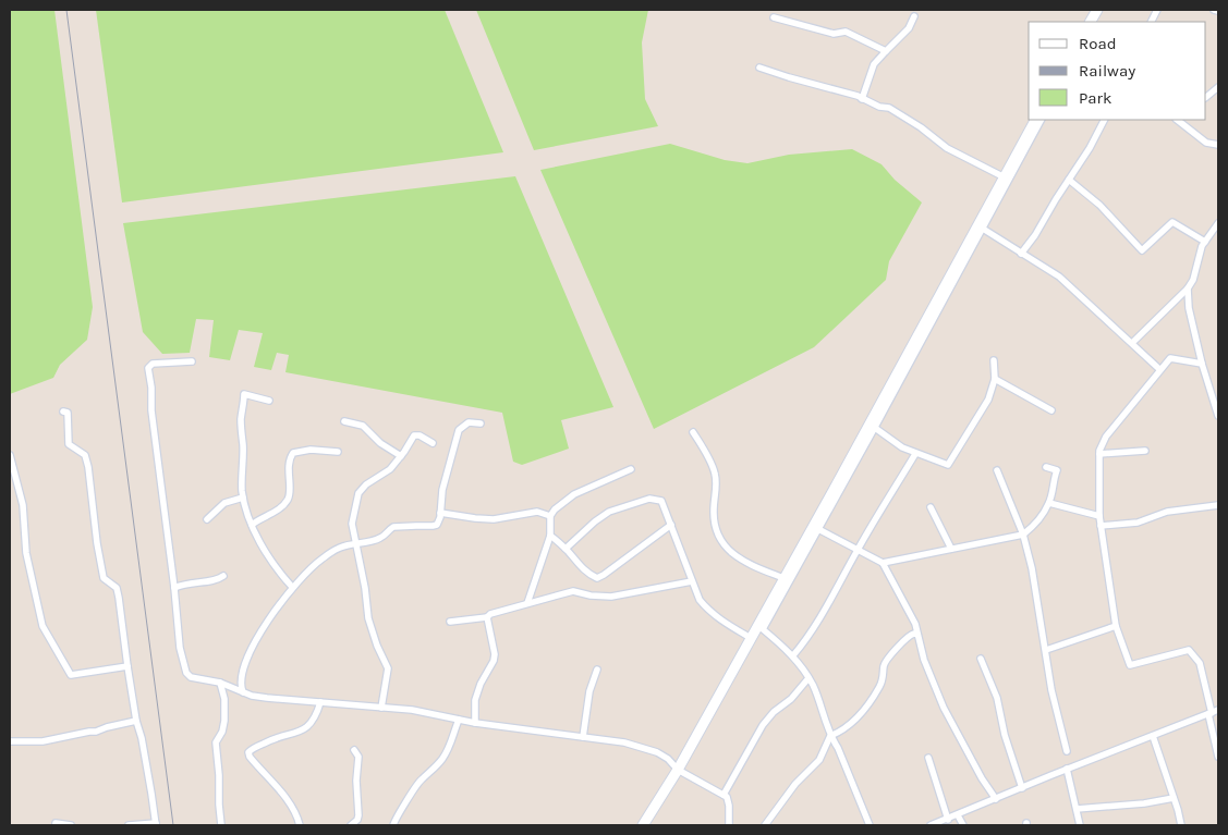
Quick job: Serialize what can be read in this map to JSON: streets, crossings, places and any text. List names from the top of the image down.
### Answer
{
  "legend": ["Road", "Railway", "Park"]
}
